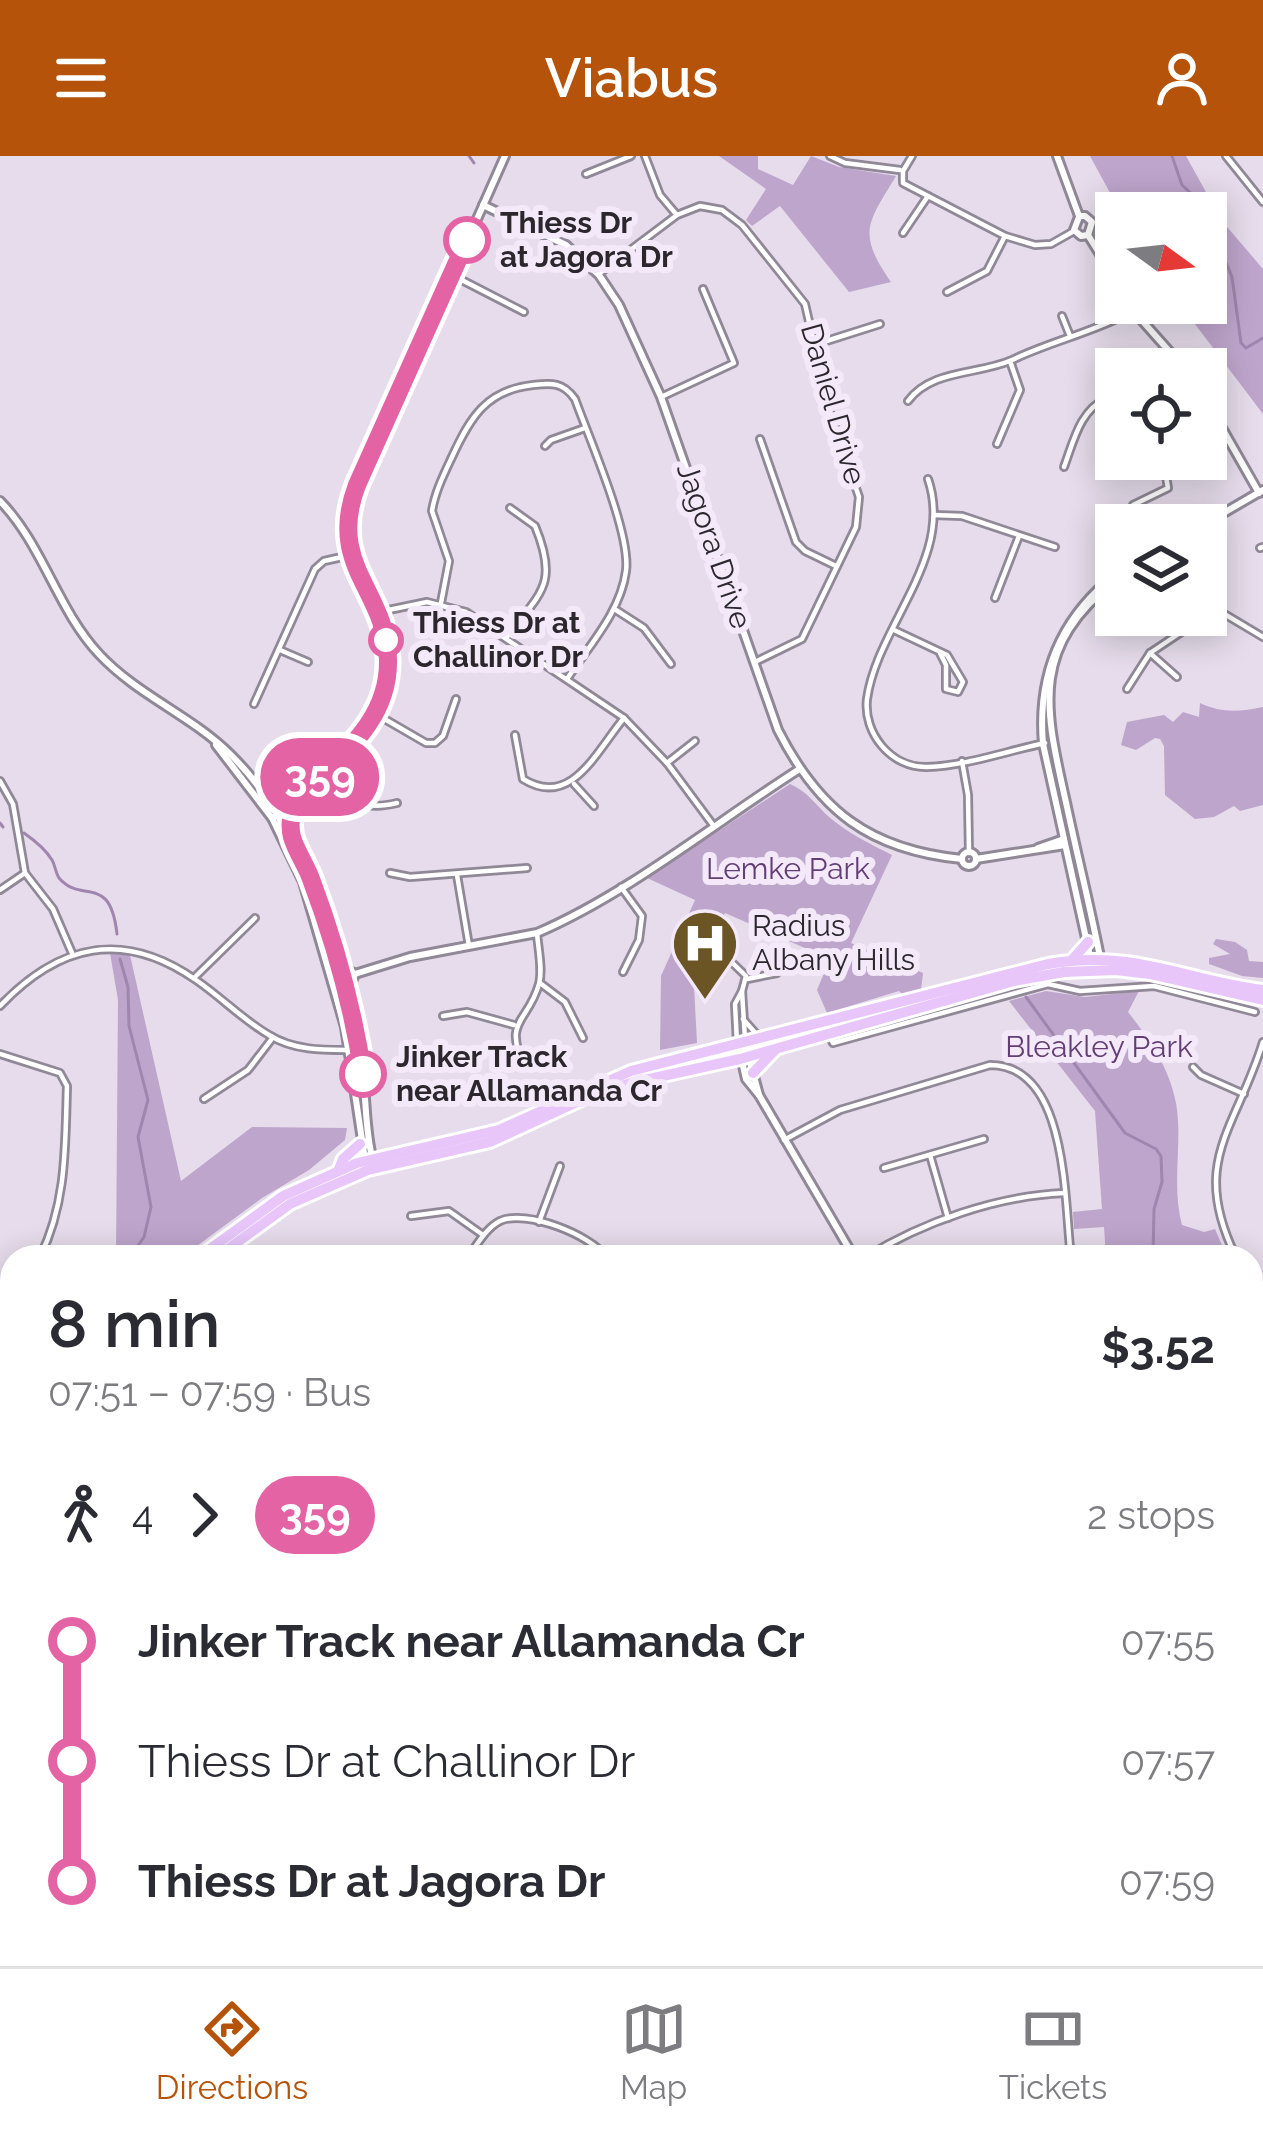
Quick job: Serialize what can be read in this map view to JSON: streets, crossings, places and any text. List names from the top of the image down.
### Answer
{
  "streets": {
    "street": ["Daniel Drive", "Jagora Drive"]
  },
  "crossings": [
    ["Daniel Drive", "Jagora Drive"]
  ],
  "parks": ["Lemke Park", "Bleakley Park"],
  "places": {
    "other": ["Thiess Dr at Jagora Dr", "Thiess Dr at Challinor Dr", "Jinker Track near Allamanda Cr"],
    "hospital": ["Radius Albany Hills"]
  },
  "lines": ["bus line 359"],
  "north": "right",
  "page": {
    "header": "Viabus",
    "on_map": "359",
    "heading": ["8 min", "07:51 – 07:59 · Bus", "$3.52"],
    "legs": ["4", "359", "2 stops"],
    "list": [
      {
        "name": "Jinker Track near Allamanda Cr",
        "value": "07:55"
      },
      {
        "name": "Thiess Dr at Challinor Dr",
        "value": "07:57"
      },
      {
        "name": "Thiess Dr at Jagora Dr",
        "value": "07:59"
      }
    ],
    "tabs": ["Directions", "Map", "Tickets"]
  }
}
